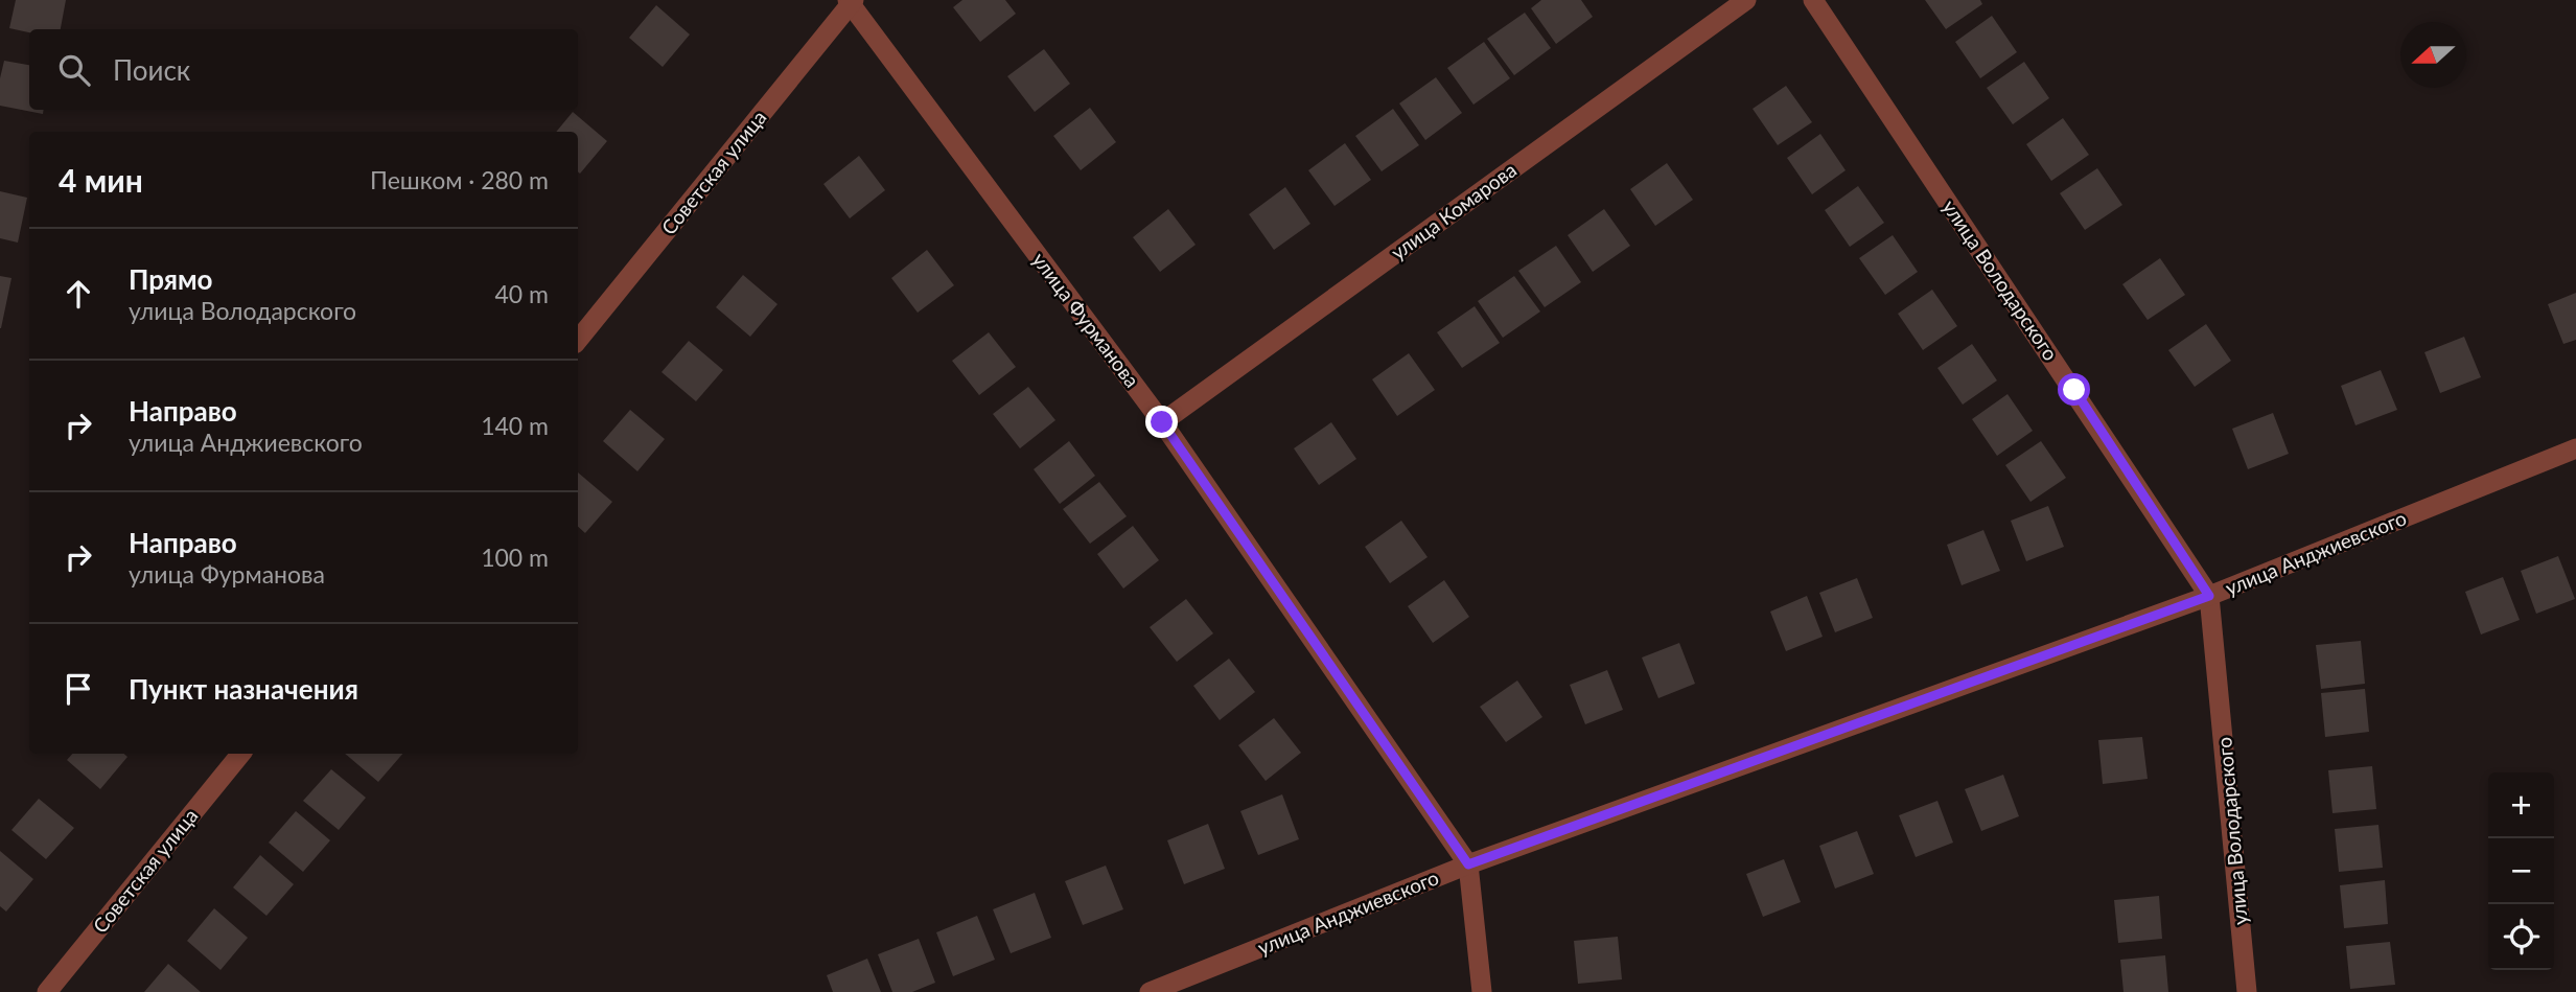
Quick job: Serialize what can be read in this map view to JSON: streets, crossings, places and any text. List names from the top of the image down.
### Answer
{
  "streets": {
    "street": [
      "Советская улица",
      "улица Комарова",
      "улица Володарского",
      "улица Фурманова",
      "улица Анджиевского"
    ]
  },
  "crossings": [
    ["Советская улица", "улица Фурманова"],
    ["улица Комарова", "улица Фурманова"],
    ["улица Володарского", "улица Анджиевского"],
    ["улица Фурманова", "улица Анджиевского"]
  ],
  "north": "left",
  "page": {
    "search": "Поиск",
    "heading": ["4 мин", "Пешком · 280 m"],
    "list": [
      ["Прямо", "улица Володарского", "40 m"],
      ["Направо", "улица Анджиевского", "140 m"],
      ["Направо", "улица Фурманова", "100 m"],
      "Пункт назначения"
    ],
    "map_buttons": ["+", "−"]
  }
}
